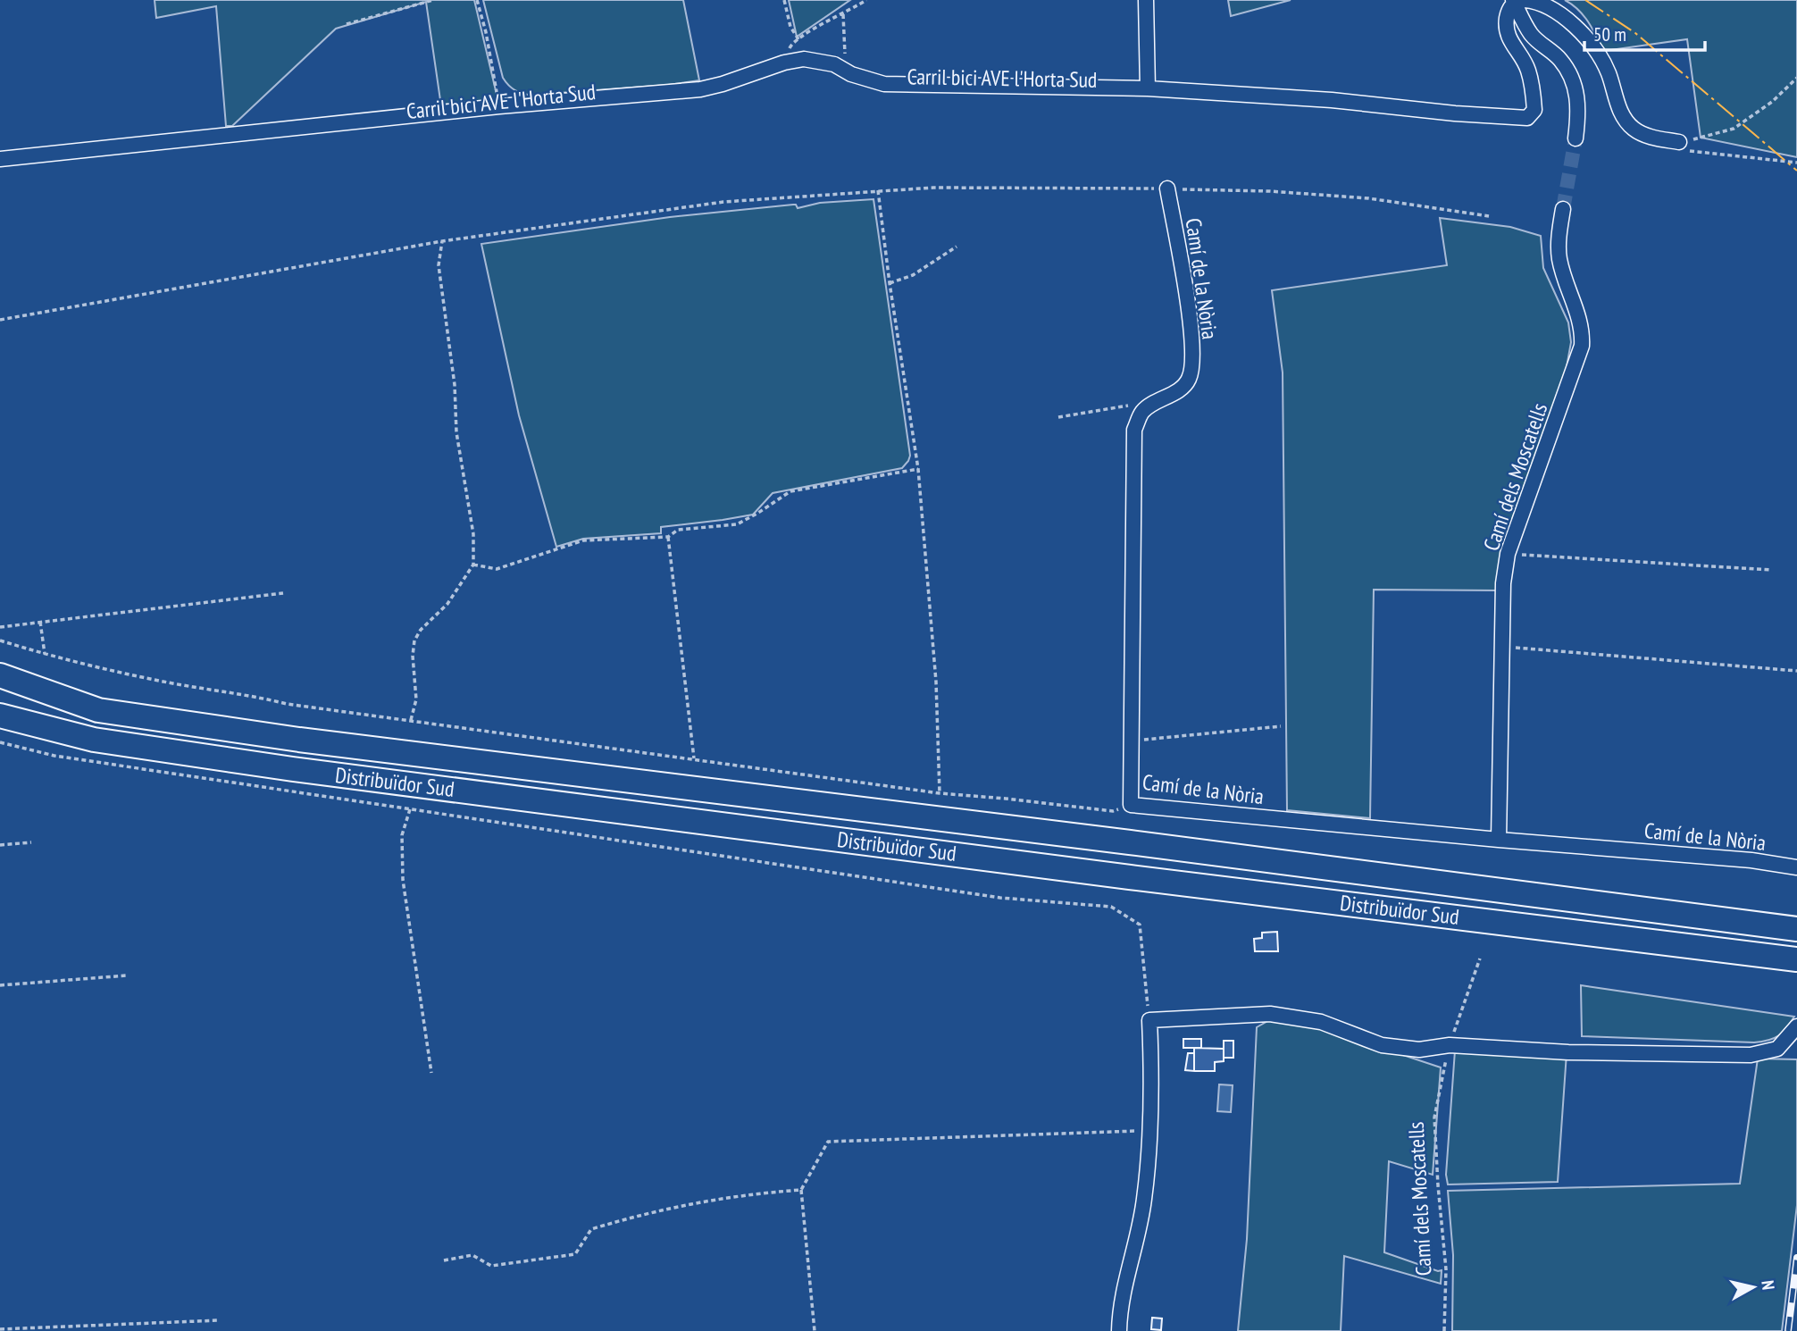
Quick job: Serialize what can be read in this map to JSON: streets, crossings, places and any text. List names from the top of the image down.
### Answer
{
  "streets": {
    "highway": ["Distribuïdor Sud"],
    "street": ["Camí de la Nòria", "Camí dels Moscatells"]
  },
  "crossings": [
    ["Camí de la Nòria", "Camí dels Moscatells"]
  ],
  "scale_bar": "50 m",
  "north": "right"
}
